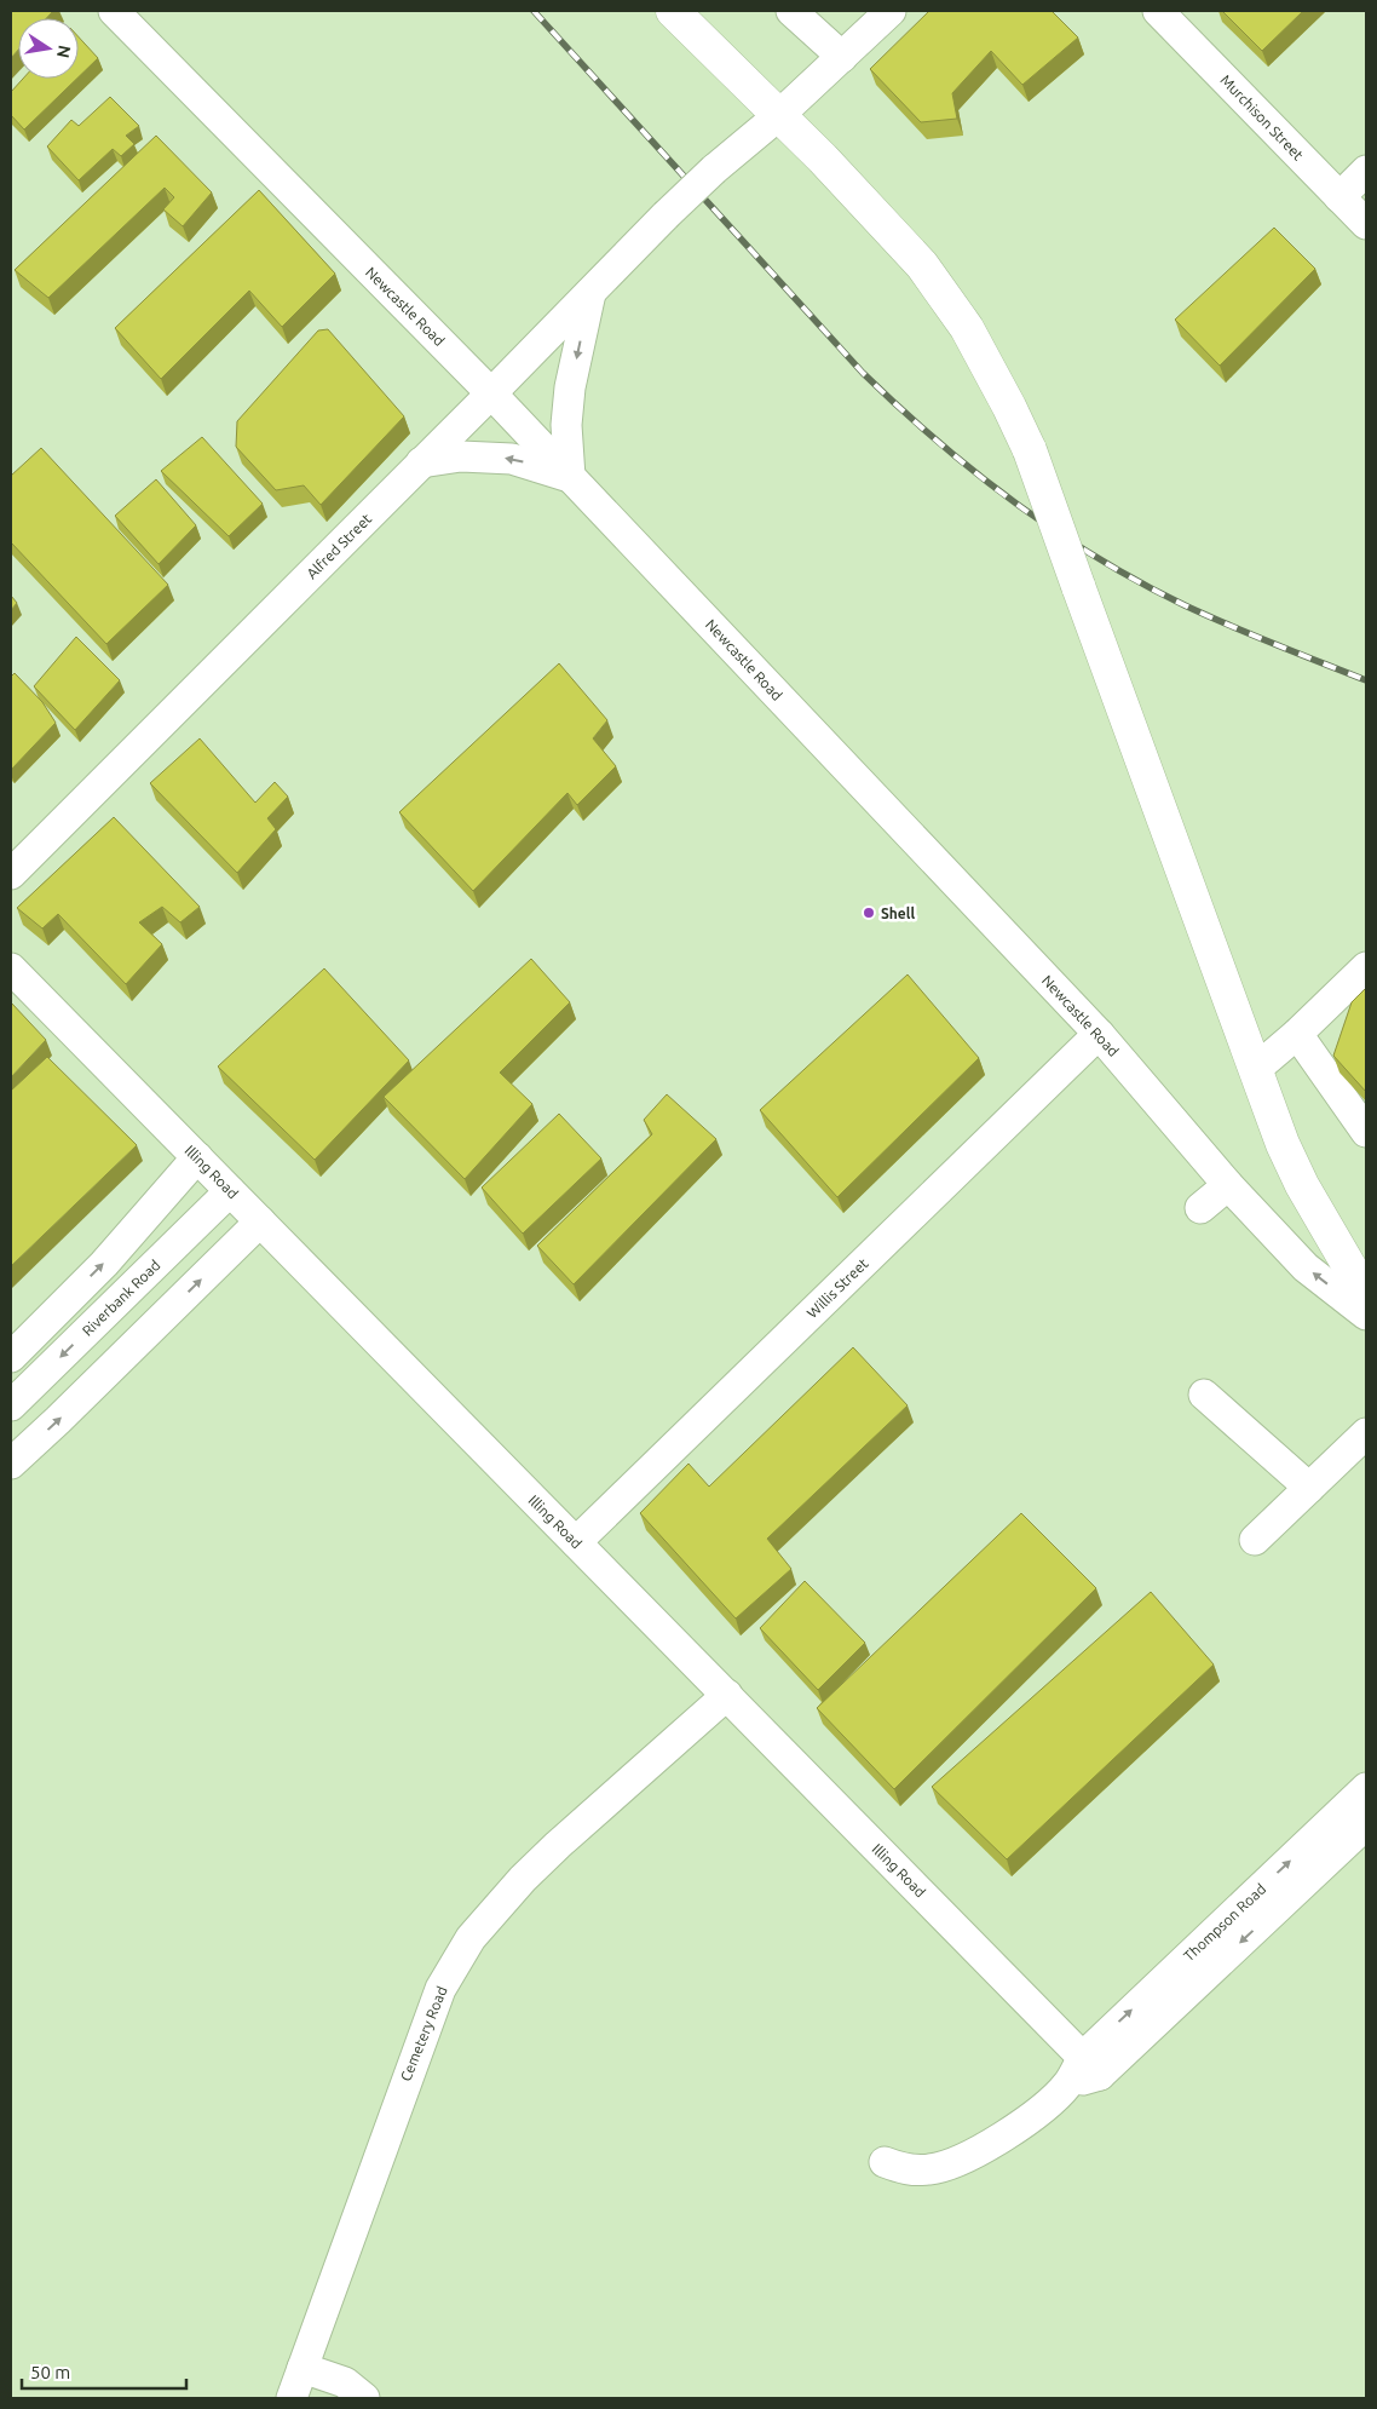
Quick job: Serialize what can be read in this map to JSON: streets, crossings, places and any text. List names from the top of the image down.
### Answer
{
  "streets": {
    "street": [
      "Murchison Street",
      "Newcastle Road",
      "Alfred Street",
      "Illing Road",
      "Willis Street",
      "Riverbank Road",
      "Thompson Road",
      "Cemetery Road"
    ]
  },
  "crossings": [
    ["Newcastle Road", "Alfred Street"],
    ["Newcastle Road", "Willis Street"],
    ["Illing Road", "Willis Street"],
    ["Illing Road", "Riverbank Road"],
    ["Illing Road", "Thompson Road"],
    ["Illing Road", "Cemetery Road"]
  ],
  "places": ["Shell"],
  "scale_bar": "50 m",
  "north": "right"
}
